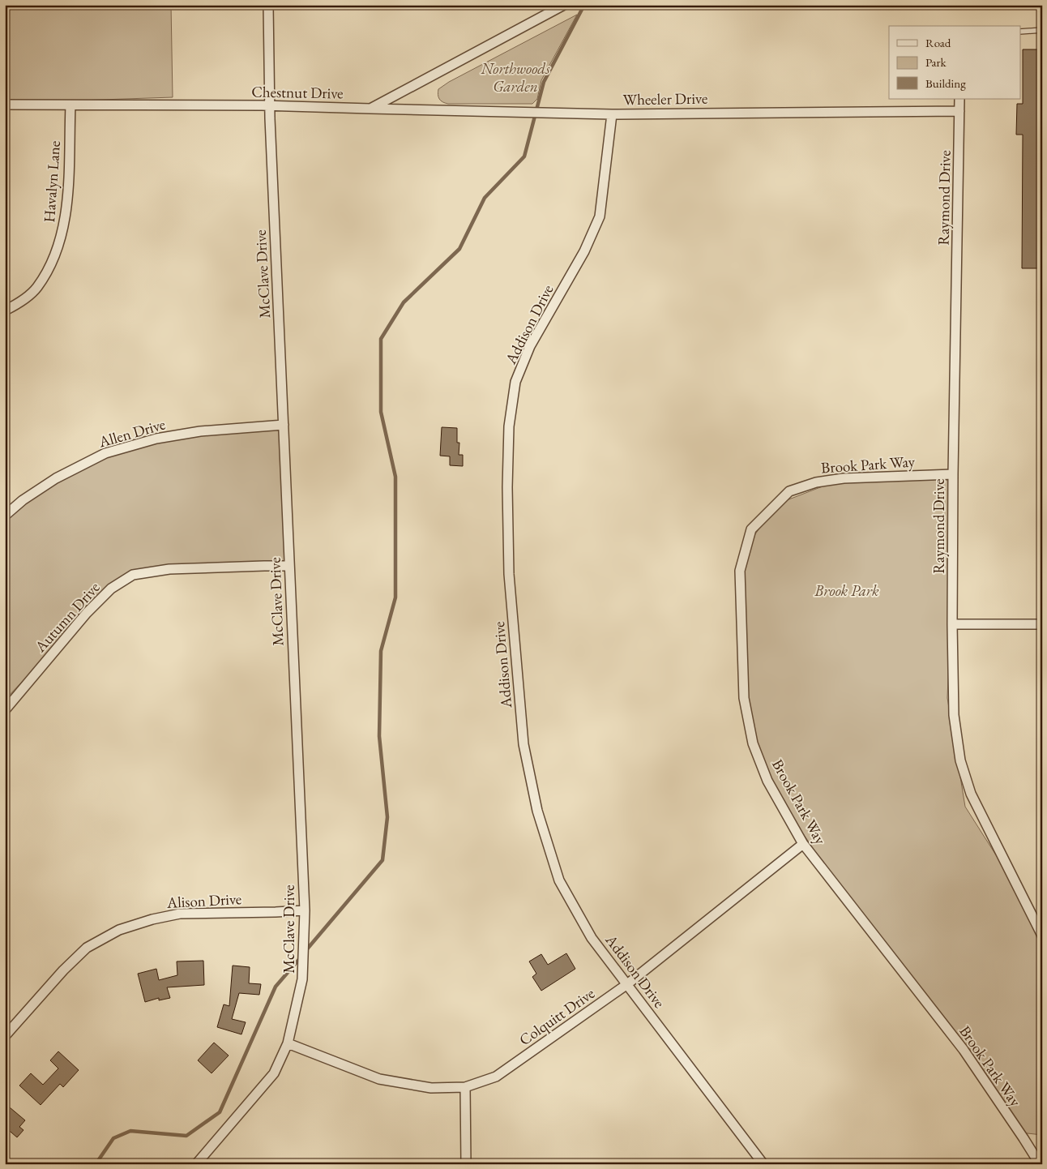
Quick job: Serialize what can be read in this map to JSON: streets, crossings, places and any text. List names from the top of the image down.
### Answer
{
  "streets": {
    "street": [
      "Chestnut Drive",
      "Wheeler Drive",
      "Havalyn Lane",
      "Raymond Drive",
      "McClave Drive",
      "Addison Drive",
      "Allen Drive",
      "Brook Park Way",
      "Autumn Drive",
      "Alison Drive",
      "Colquitt Drive"
    ]
  },
  "crossings": [
    ["Chestnut Drive", "Wheeler Drive"],
    ["Chestnut Drive", "Havalyn Lane"],
    ["Chestnut Drive", "McClave Drive"],
    ["Wheeler Drive", "Raymond Drive"],
    ["Wheeler Drive", "Addison Drive"],
    ["Raymond Drive", "Brook Park Way"],
    ["McClave Drive", "Allen Drive"],
    ["McClave Drive", "Autumn Drive"],
    ["McClave Drive", "Alison Drive"],
    ["McClave Drive", "Colquitt Drive"],
    ["Addison Drive", "Colquitt Drive"],
    ["Brook Park Way", "Colquitt Drive"]
  ],
  "parks": ["Northwoods Garden", "Brook Park"],
  "legend": ["Road", "Park", "Building"]
}
